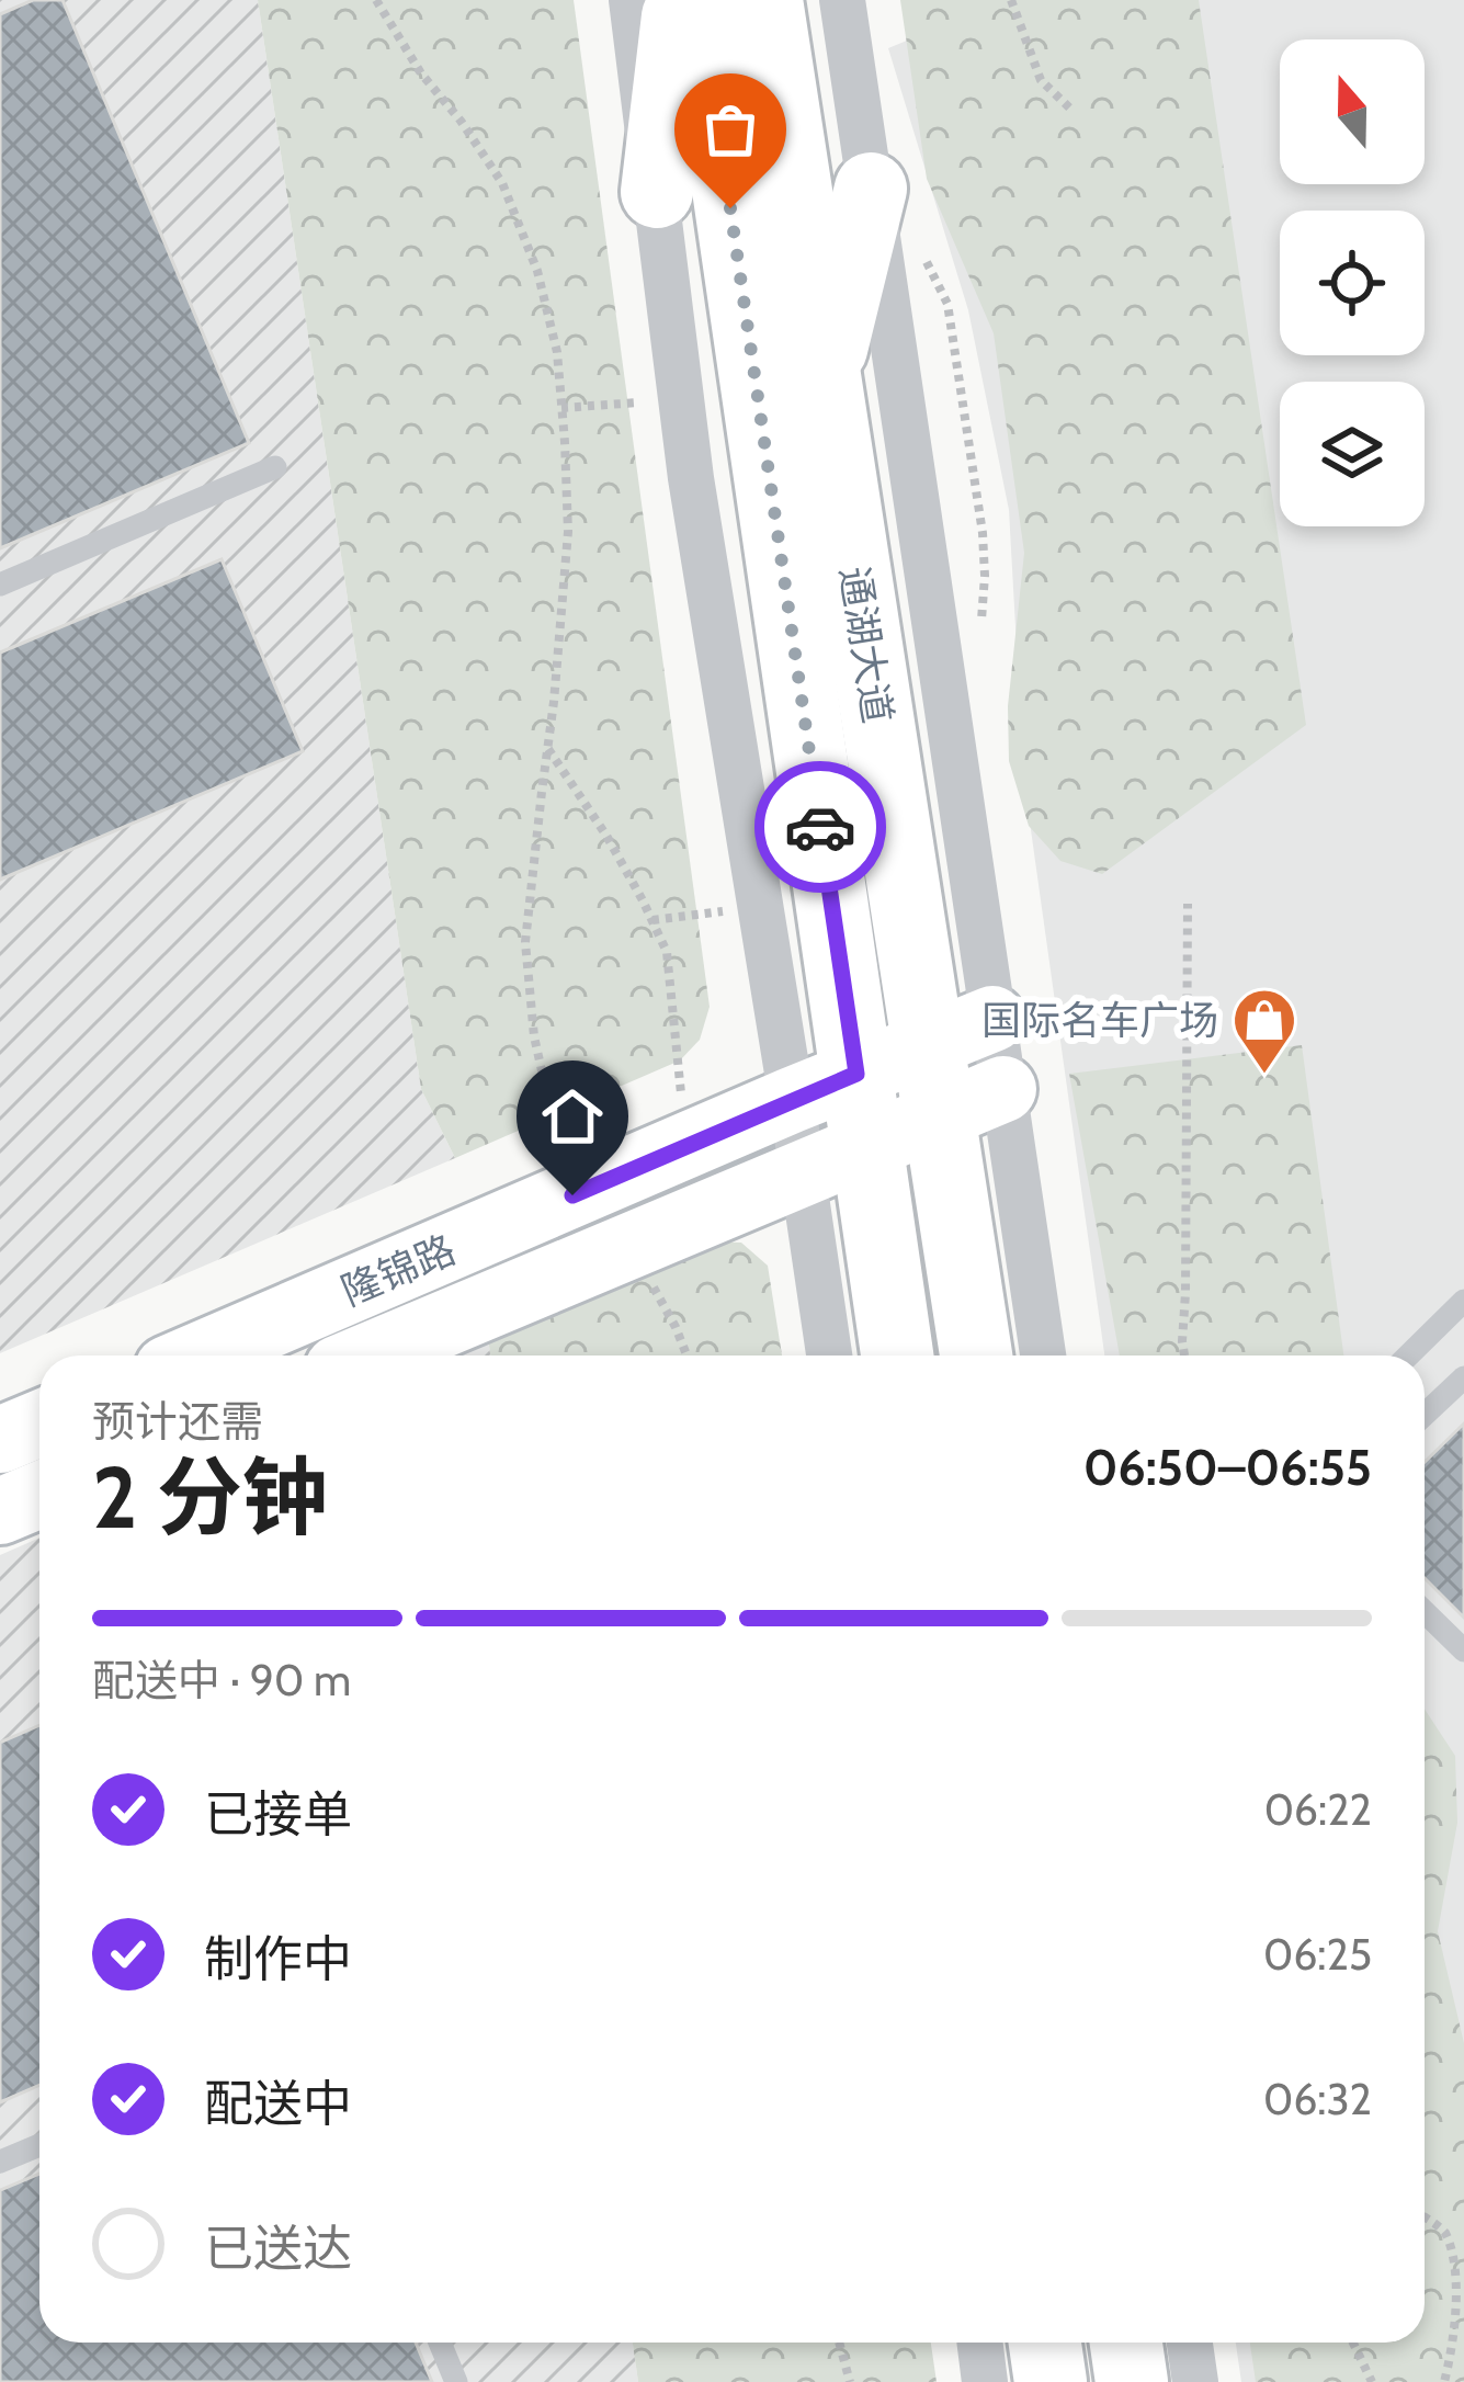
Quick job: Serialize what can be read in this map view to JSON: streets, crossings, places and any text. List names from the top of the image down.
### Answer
{
  "streets": {
    "main road": ["通湖大道", "隆锦路"]
  },
  "crossings": [
    ["通湖大道", "隆锦路"]
  ],
  "places": {
    "shop": ["国际名车广场"]
  },
  "north": "top",
  "page": {
    "heading": ["2 分钟", "预计还需", "06:50–06:55"],
    "bar": "配送中 · 90 m",
    "list": [
      ["已接单", "06:22"],
      ["制作中", "06:25"],
      ["配送中", "06:32"],
      "已送达"
    ]
  }
}
